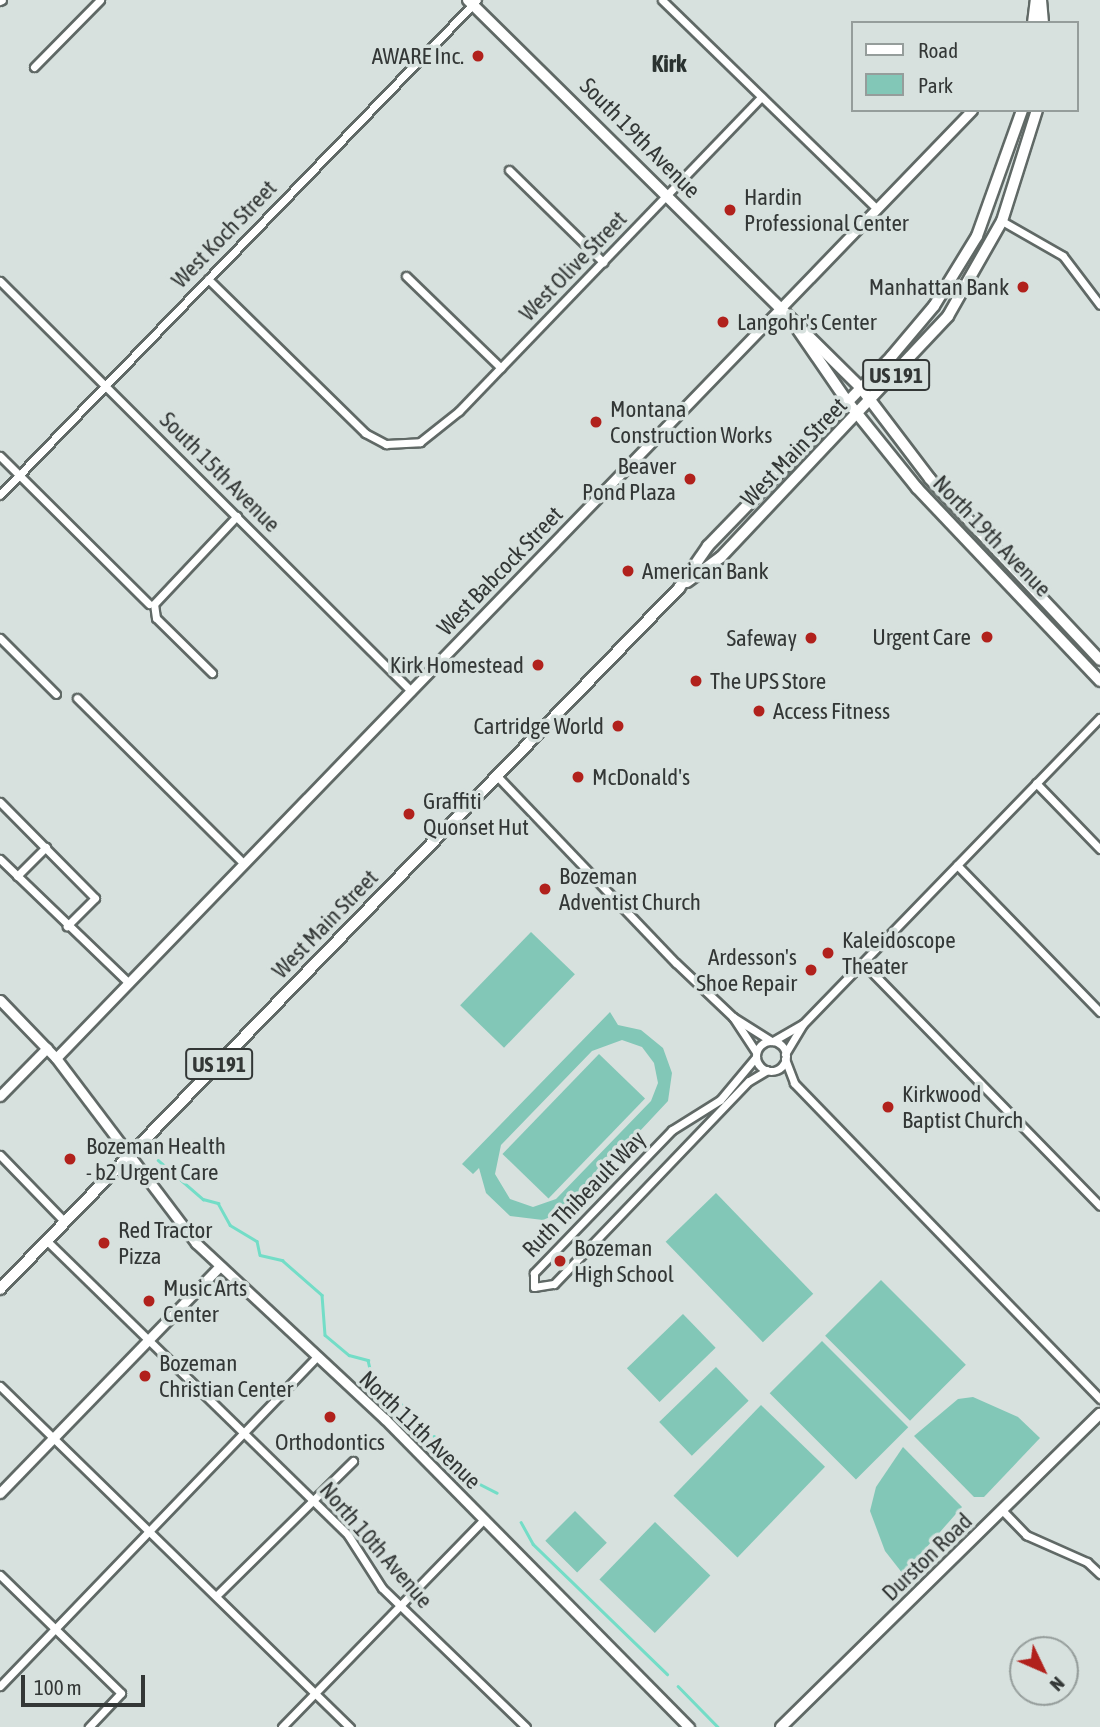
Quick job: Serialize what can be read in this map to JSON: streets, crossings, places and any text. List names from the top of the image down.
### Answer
{
  "streets": {
    "main road": [
      "South 19th Avenue",
      "US 191",
      "West Main Street",
      "North 19th Avenue",
      "Durston Road"
    ],
    "street": [
      "West Koch Street",
      "West Olive Street",
      "South 15th Avenue",
      "West Babcock Street",
      "Ruth Thibeault Way",
      "North 11th Avenue",
      "North 10th Avenue"
    ]
  },
  "crossings": [
    ["South 19th Avenue", "West Koch Street"],
    ["South 19th Avenue", "West Olive Street"],
    ["South 19th Avenue", "West Main Street"],
    ["South 19th Avenue", "North 19th Avenue"],
    ["South 19th Avenue", "West Babcock Street"],
    ["West Koch Street", "West Olive Street"],
    ["West Koch Street", "South 15th Avenue"],
    ["West Main Street", "North 19th Avenue"],
    ["West Main Street", "North 11th Avenue"],
    ["West Main Street", "North 10th Avenue"],
    ["South 15th Avenue", "West Babcock Street"],
    ["West Babcock Street", "North 11th Avenue"]
  ],
  "districts": ["Kirk"],
  "places": [
    "AWARE Inc.",
    "Hardin Professional Center",
    "Manhattan Bank",
    "Langohr's Center",
    "Montana Construction Works",
    "Beaver Pond Plaza",
    "American Bank",
    "Urgent Care",
    "Safeway",
    "Kirk Homestead",
    "The UPS Store",
    "Access Fitness",
    "Cartridge World",
    "McDonald's",
    "Graffiti Quonset Hut",
    "Bozeman Adventist Church",
    "Kaleidoscope Theater",
    "Ardesson's Shoe Repair",
    "Kirkwood Baptist Church",
    "Bozeman Health - b2 Urgent Care",
    "Red Tractor Pizza",
    "Bozeman High School",
    "Music Arts Center",
    "Bozeman Christian Center",
    "Orthodontics"
  ],
  "legend": ["Road", "Park"],
  "scale_bar": "100 m",
  "north": "bottom right"
}
